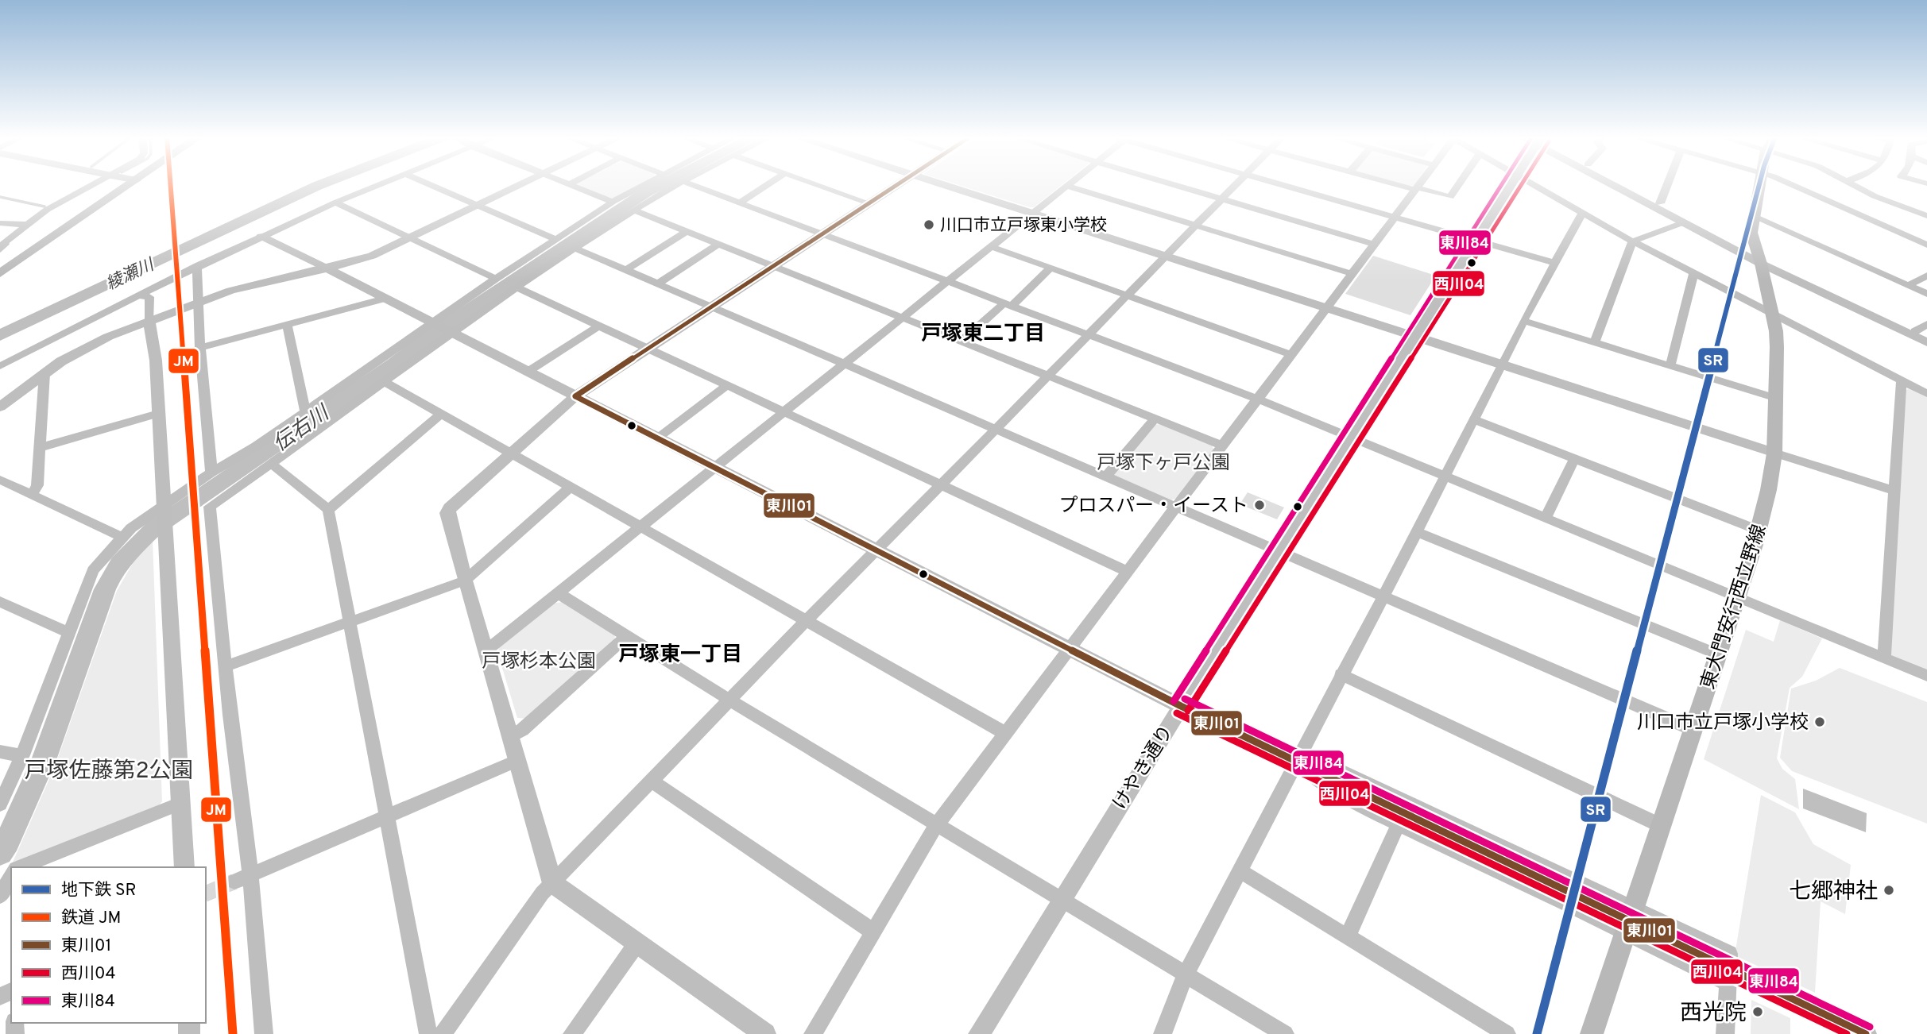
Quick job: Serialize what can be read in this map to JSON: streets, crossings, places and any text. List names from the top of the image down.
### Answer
{
  "streets": {
    "main road": ["東大門安行西立野線"],
    "street": ["けやき通り"]
  },
  "districts": ["戸塚東二丁目", "戸塚東一丁目"],
  "water": ["綾瀬川", "伝右川"],
  "parks": ["戸塚下ヶ戸公園", "戸塚杉本公園", "戸塚佐藤第2公園"],
  "places": [
    "川口市立戸塚東小学校",
    "プロスパー・イースト",
    "川口市立戸塚小学校",
    "七郷神社",
    "西光院"
  ],
  "lines": [
    "metro line SR",
    "rail line JM",
    "transit line 東川01",
    "transit line 西川04",
    "transit line 東川84"
  ],
  "legend": [
    "地下鉄 SR",
    "鉄道 JM",
    "東川01",
    "西川04",
    "東川84"
  ]
}
